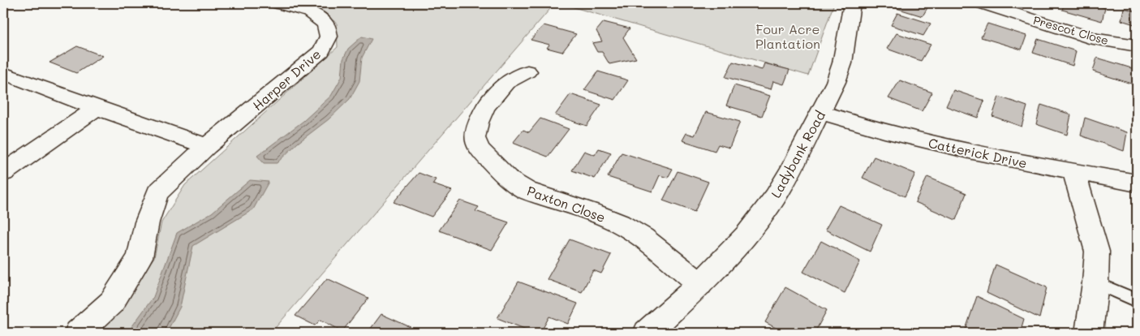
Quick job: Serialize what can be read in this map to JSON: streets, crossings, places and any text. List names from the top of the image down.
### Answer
{
  "streets": {
    "street": [
      "Prescot Close",
      "Harper Drive",
      "Catterick Drive",
      "Ladybank Road",
      "Paxton Close"
    ]
  },
  "crossings": [
    ["Catterick Drive", "Ladybank Road"],
    ["Ladybank Road", "Paxton Close"]
  ],
  "parks": ["Four Acre Plantation"]
}
